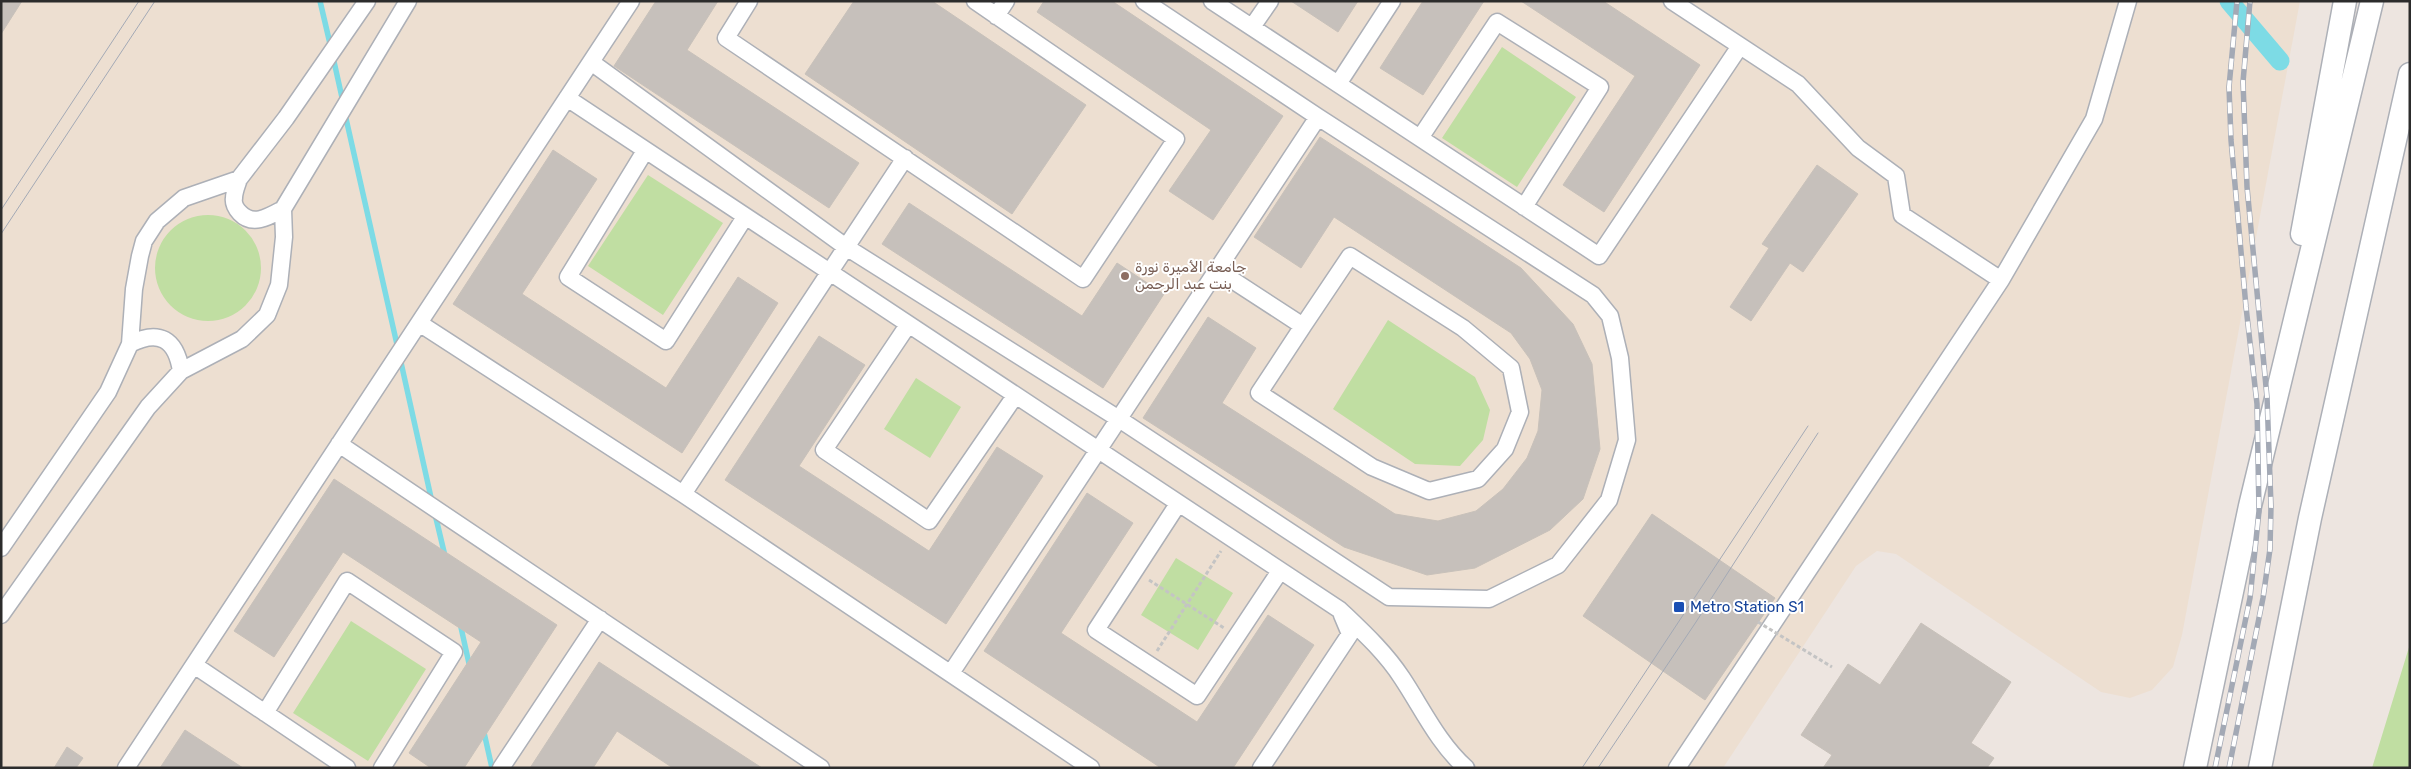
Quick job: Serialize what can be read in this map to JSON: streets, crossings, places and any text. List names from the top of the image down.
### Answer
{
  "places": {
    "other": ["جامعة الأميرة نورة بنت عبد الرحمن"],
    "transit": ["Metro Station S1"]
  }
}
